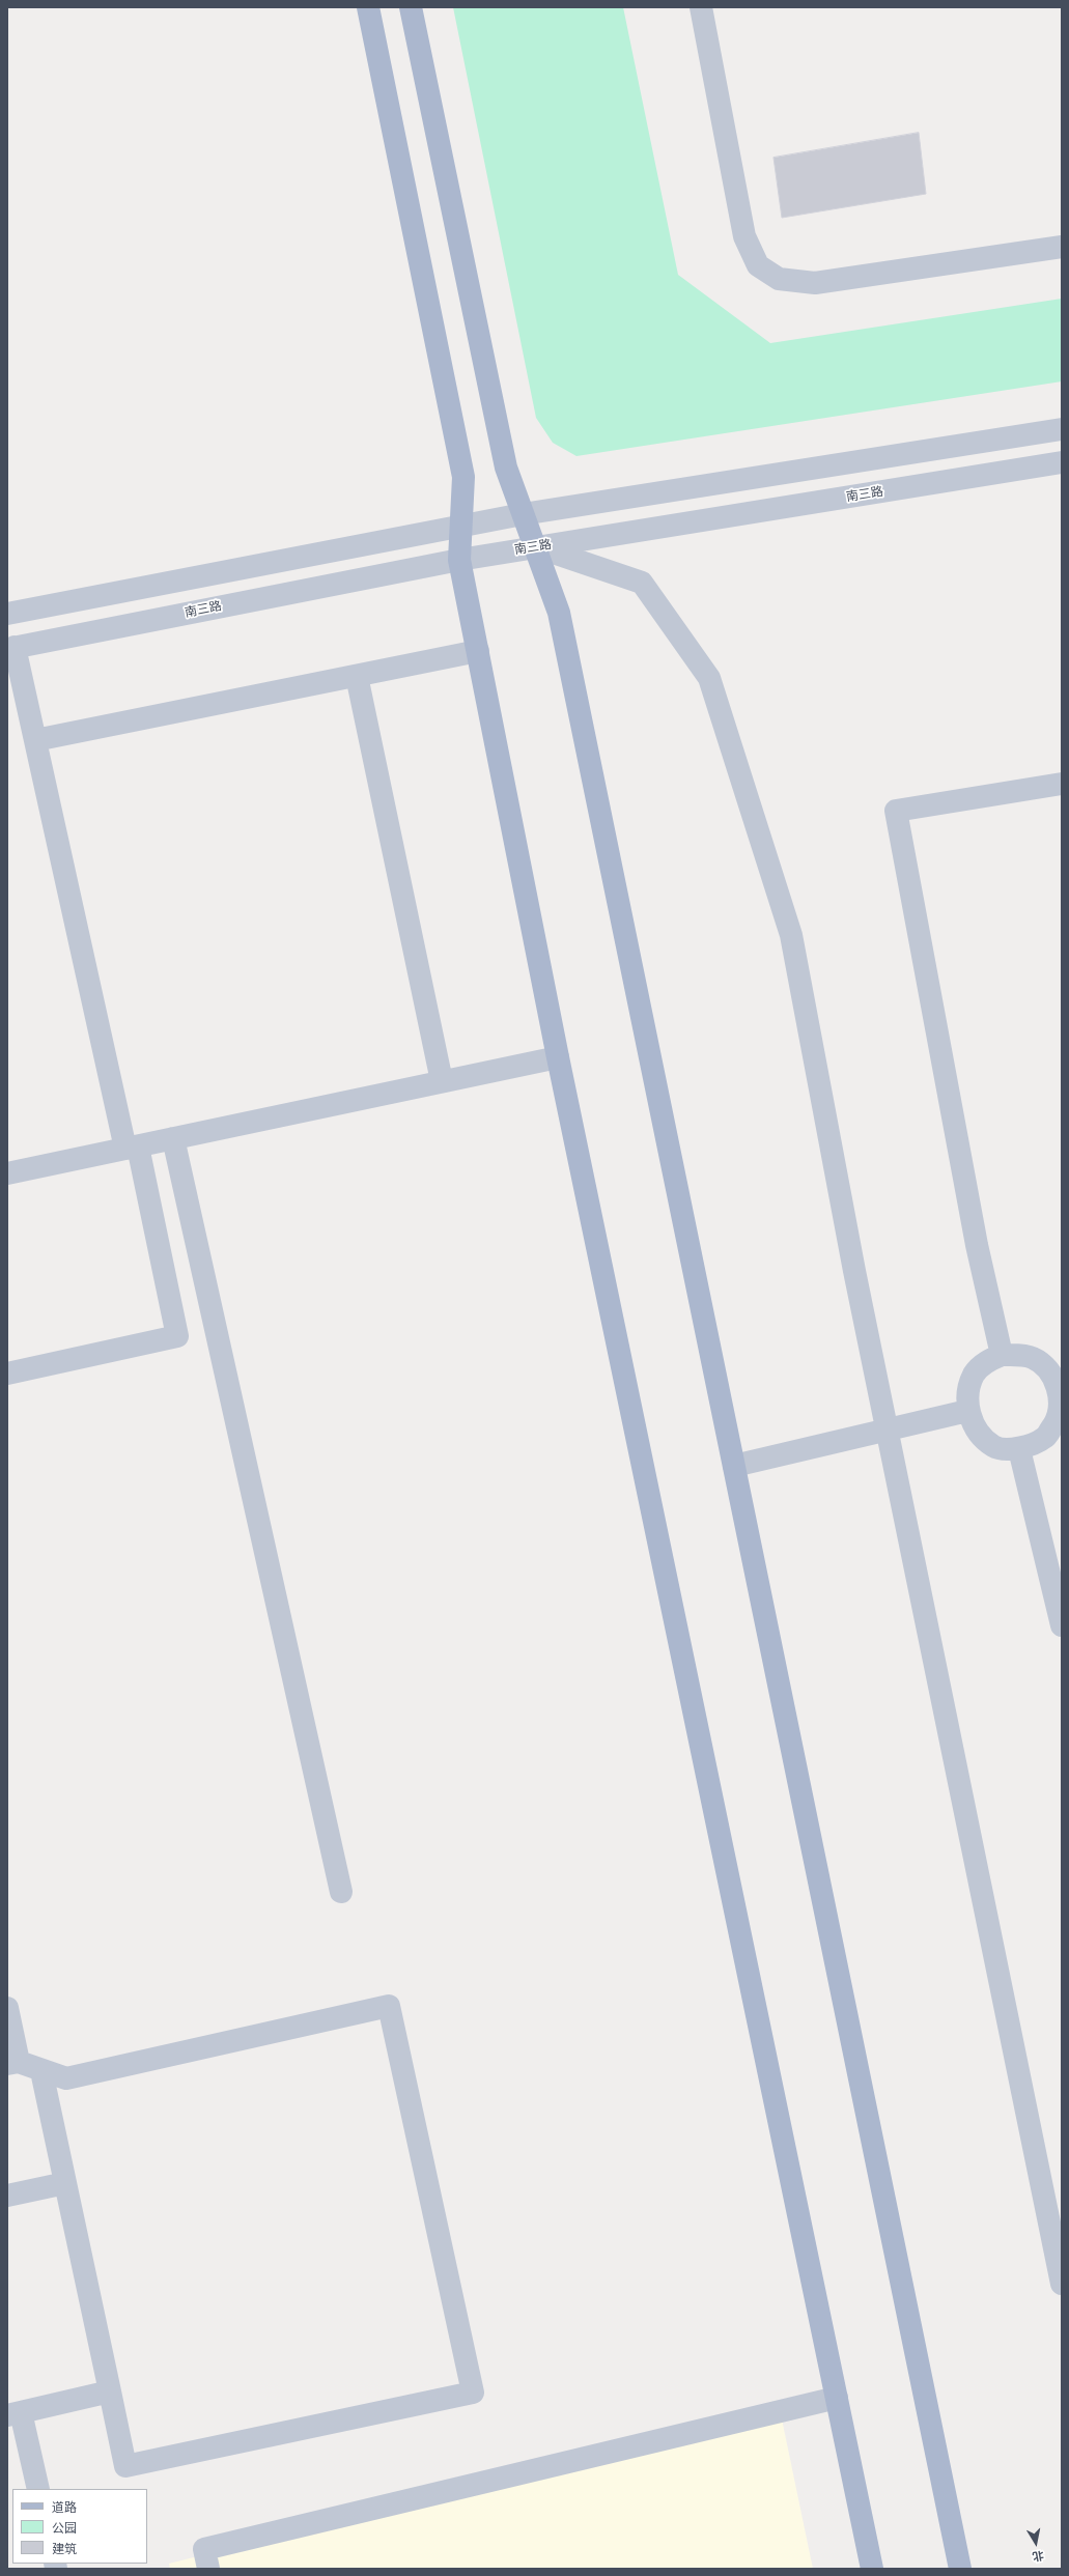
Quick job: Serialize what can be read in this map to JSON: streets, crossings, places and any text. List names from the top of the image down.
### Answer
{
  "streets": {
    "street": ["南三路"]
  },
  "legend": ["道路", "公园", "建筑"],
  "north": "bottom"
}
